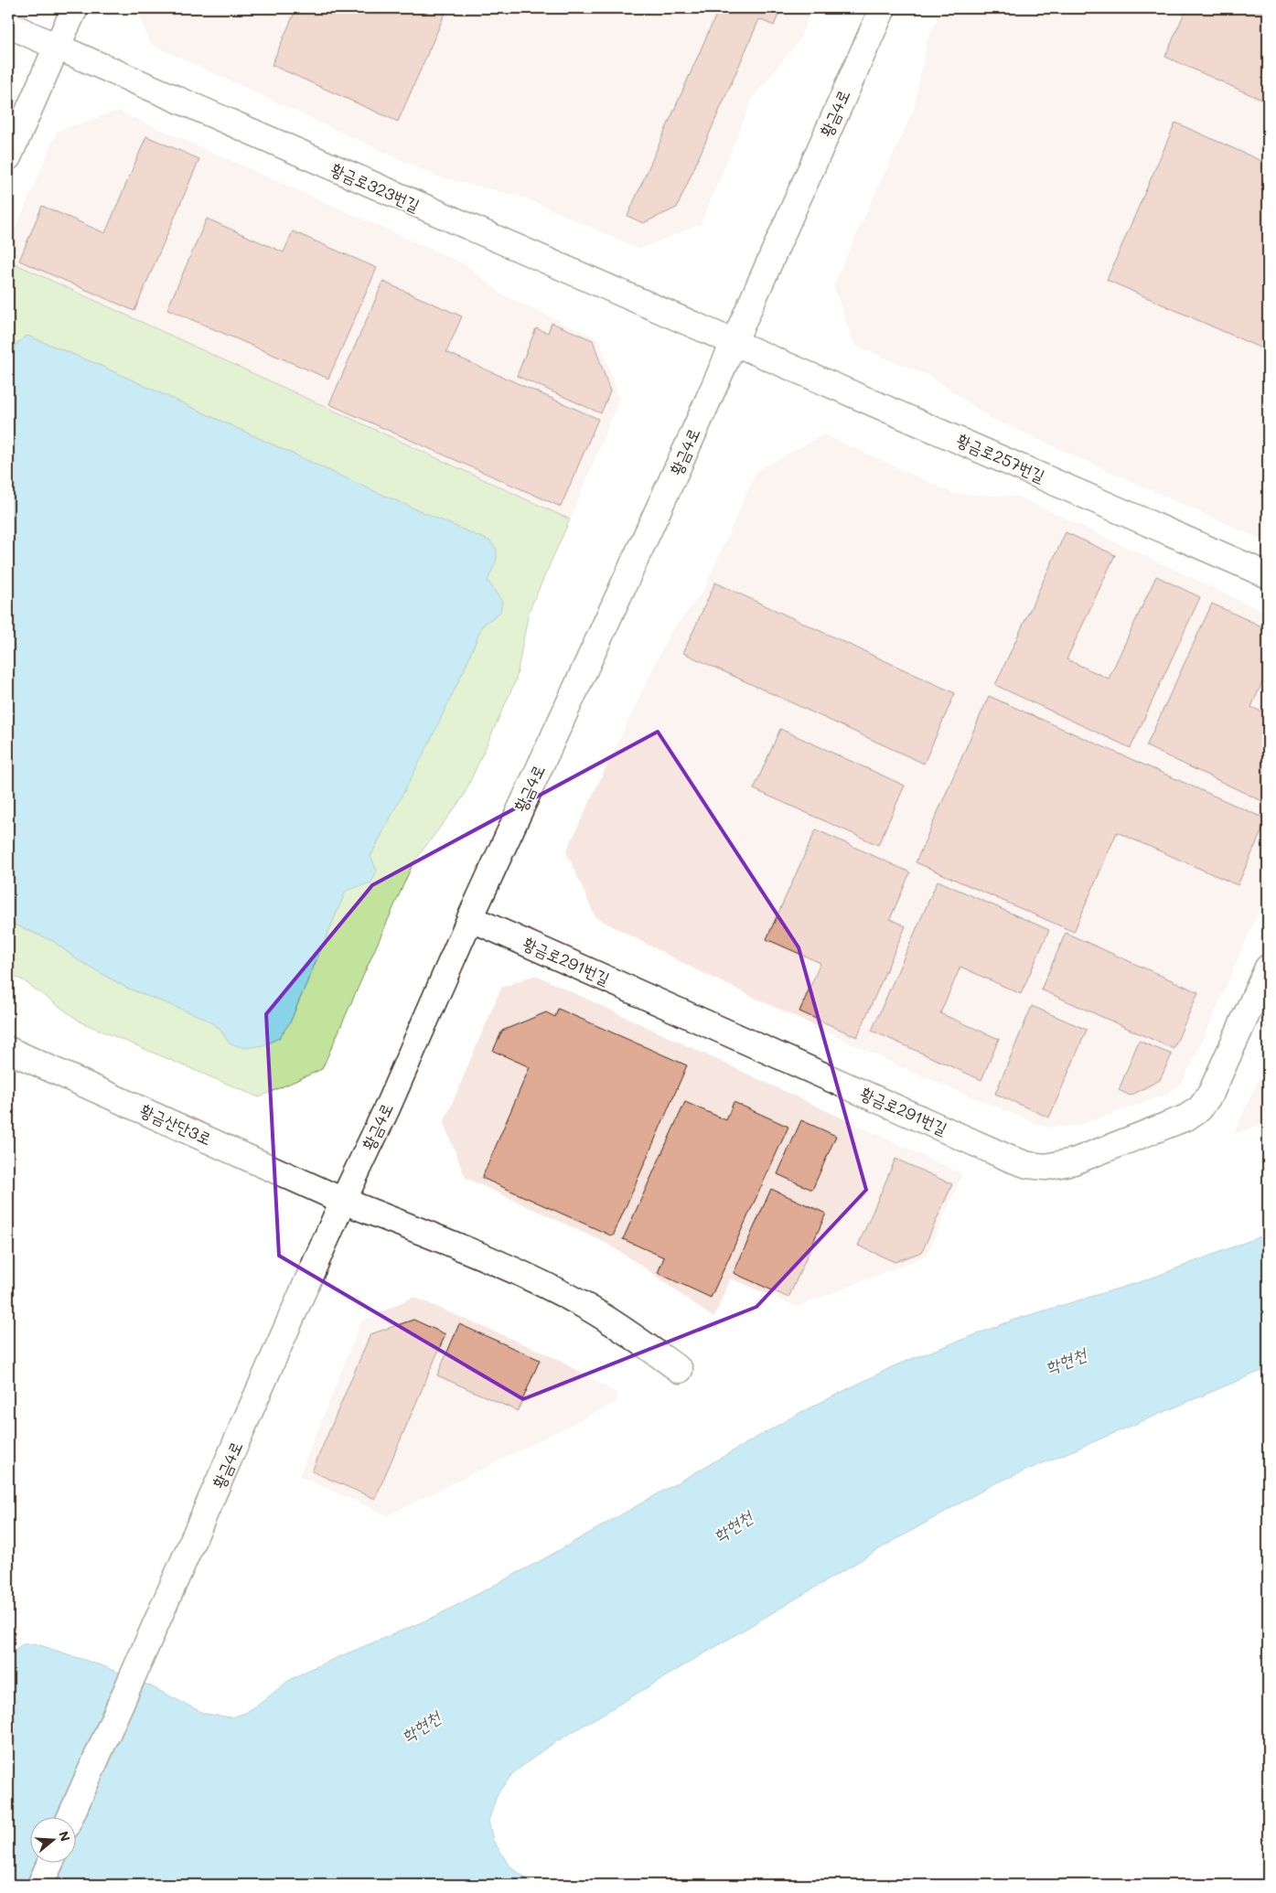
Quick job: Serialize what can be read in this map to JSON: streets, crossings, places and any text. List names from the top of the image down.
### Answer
{
  "streets": {
    "street": [
      "황금4로",
      "황금로323번길",
      "황금로257번길",
      "황금로291번길",
      "황금산단3로"
    ]
  },
  "crossings": [
    ["황금4로", "황금로323번길"],
    ["황금4로", "황금로257번길"],
    ["황금4로", "황금로291번길"],
    ["황금4로", "황금산단3로"],
    ["황금로323번길", "황금로257번길"]
  ],
  "water": ["학현천"],
  "north": "right"
}
